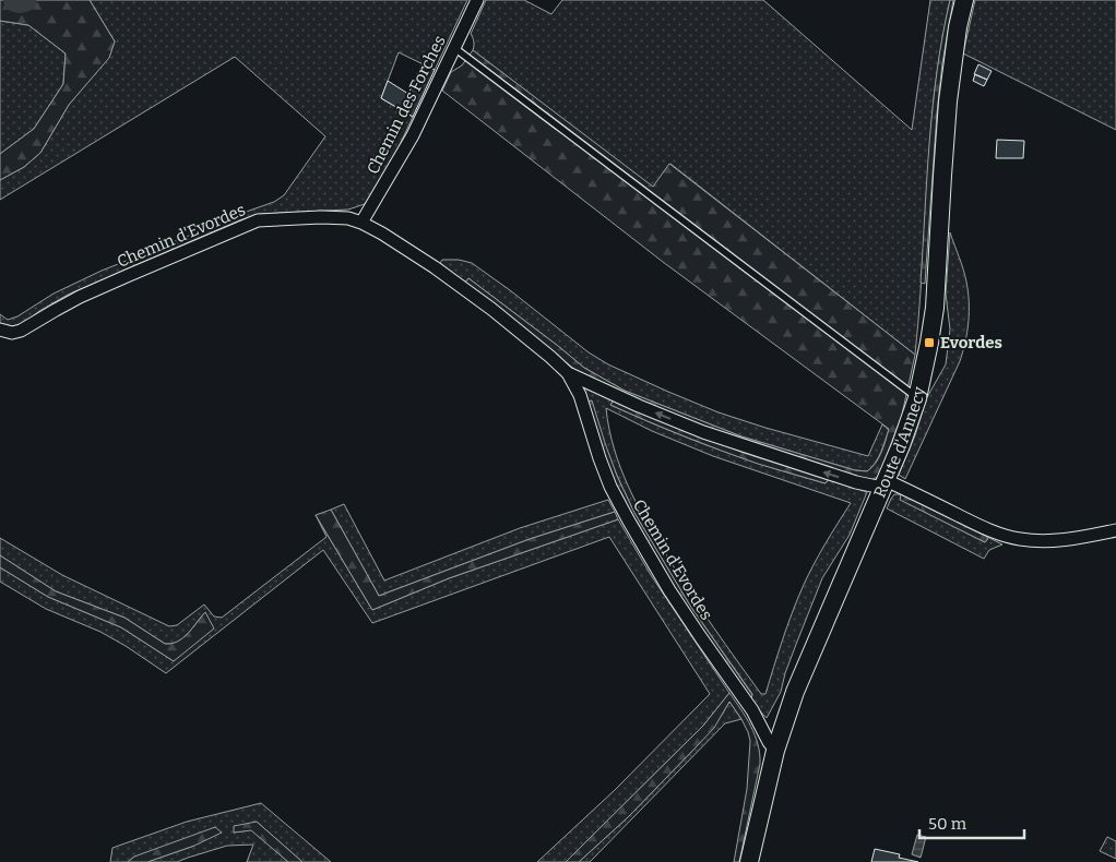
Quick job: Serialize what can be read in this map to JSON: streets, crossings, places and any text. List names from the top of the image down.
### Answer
{
  "streets": {
    "main road": ["Route d'Annecy"],
    "street": ["Chemin des Forches", "Chemin d'Evordes"]
  },
  "crossings": [
    ["Chemin des Forches", "Chemin d'Evordes"],
    ["Chemin d'Evordes", "Route d'Annecy"]
  ],
  "places": {
    "transit": ["Evordes"]
  },
  "scale_bar": "50 m"
}
